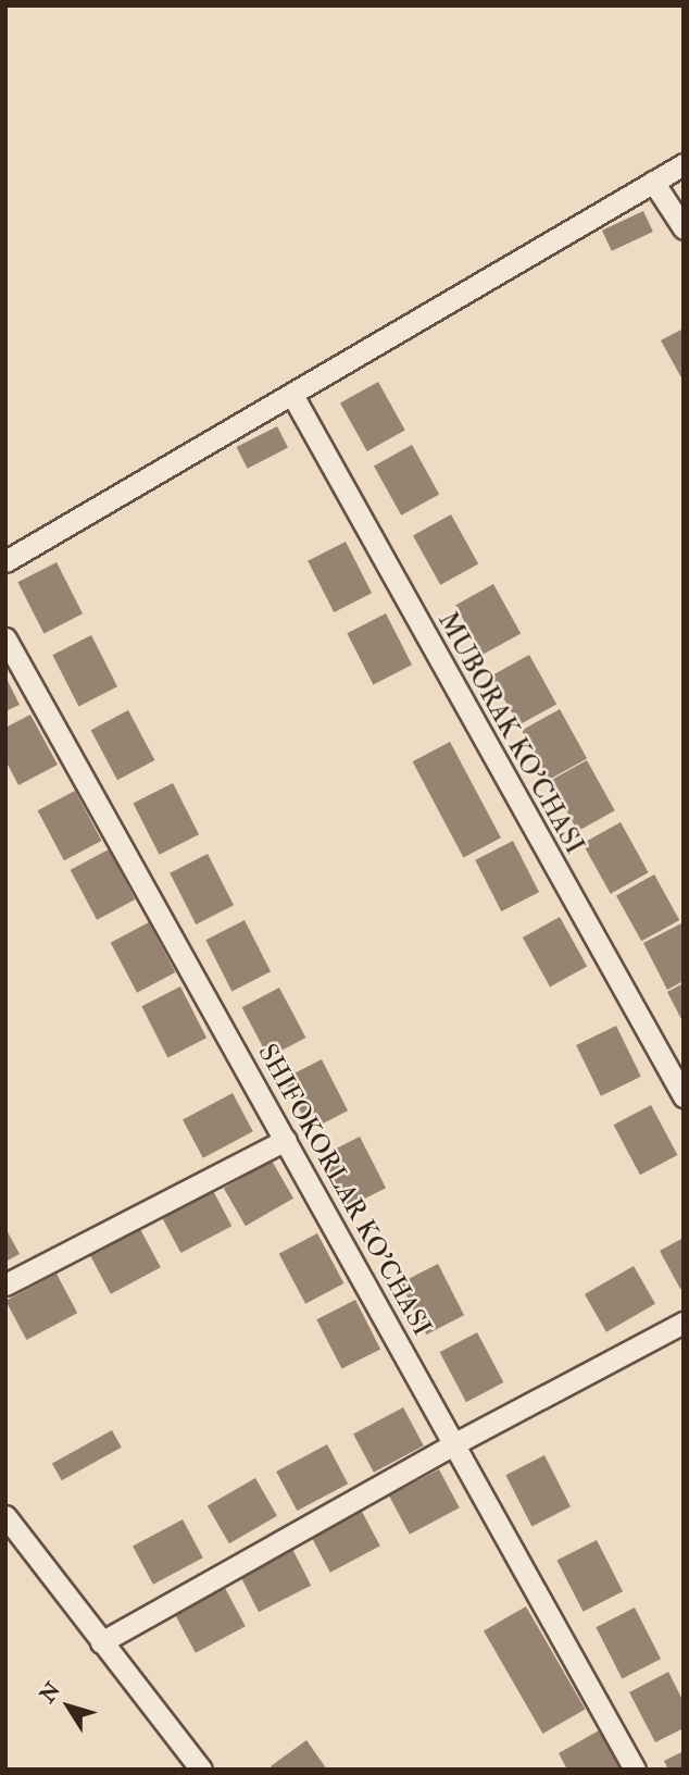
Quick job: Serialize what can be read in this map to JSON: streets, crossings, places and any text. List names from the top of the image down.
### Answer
{
  "streets": {
    "street": ["MUBORAK KO'CHASI", "SHIFOKORLAR KO'CHASI"]
  },
  "north": "top left"
}
